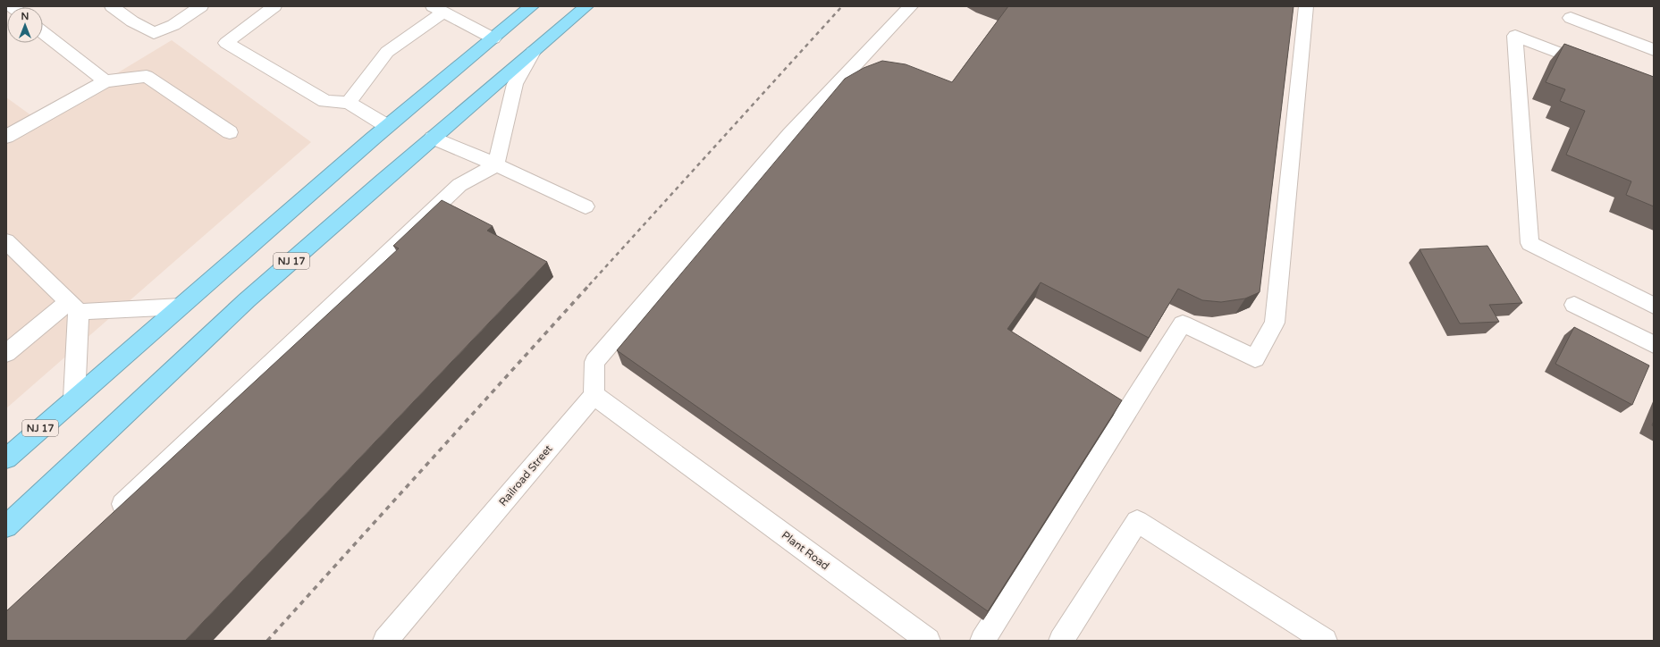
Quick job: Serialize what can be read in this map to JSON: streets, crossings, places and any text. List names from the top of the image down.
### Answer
{
  "streets": {
    "highway": ["NJ 17"],
    "street": ["Railroad Street", "Plant Road"]
  },
  "crossings": [
    ["Railroad Street", "Plant Road"]
  ],
  "north": "top"
}
